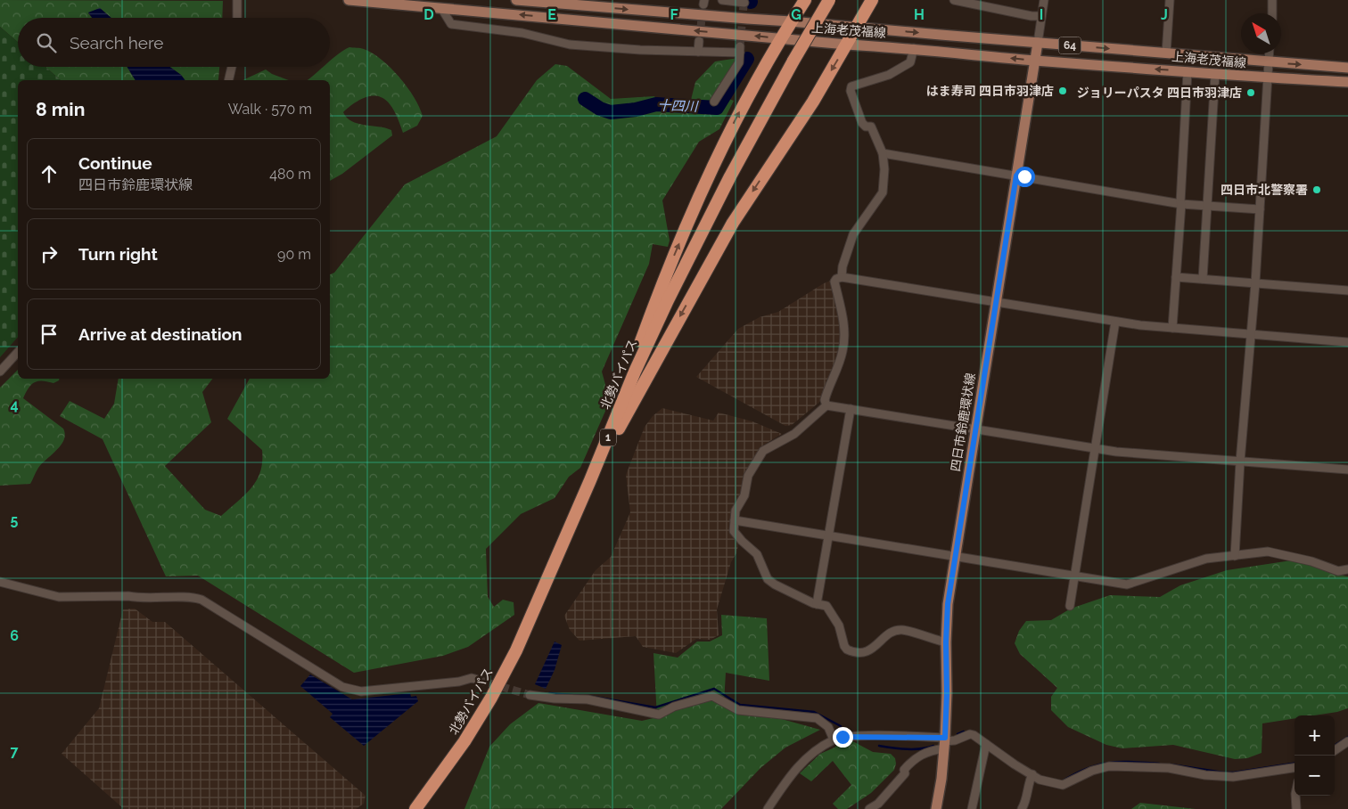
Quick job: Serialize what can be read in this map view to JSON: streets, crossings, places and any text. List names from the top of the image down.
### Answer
{
  "streets": {
    "highway": ["北勢バイパス", "1"],
    "main road": ["上海老茂福線", "64", "四日市鈴鹿環状線"]
  },
  "crossings": [
    ["上海老茂福線", "四日市鈴鹿環状線"],
    ["上海老茂福線", "1"],
    ["北勢バイパス", "1"]
  ],
  "water": ["十四川"],
  "places": ["はま寿司 四日市羽津店", "ジョリーパスタ 四日市羽津店", "四日市北警察署"],
  "north": "top left",
  "page": {
    "search": "Search here",
    "heading": ["8 min", "Walk · 570 m"],
    "list": [
      ["Continue", "四日市鈴鹿環状線", "480 m"],
      ["Turn right", "90 m"],
      "Arrive at destination"
    ],
    "map_buttons": ["+", "−"]
  },
  "grid": {
    "columns": [
      "D",
      "E",
      "F",
      "G",
      "H",
      "I",
      "J"
    ],
    "rows": [
      "4",
      "5",
      "6",
      "7"
    ]
  }
}
